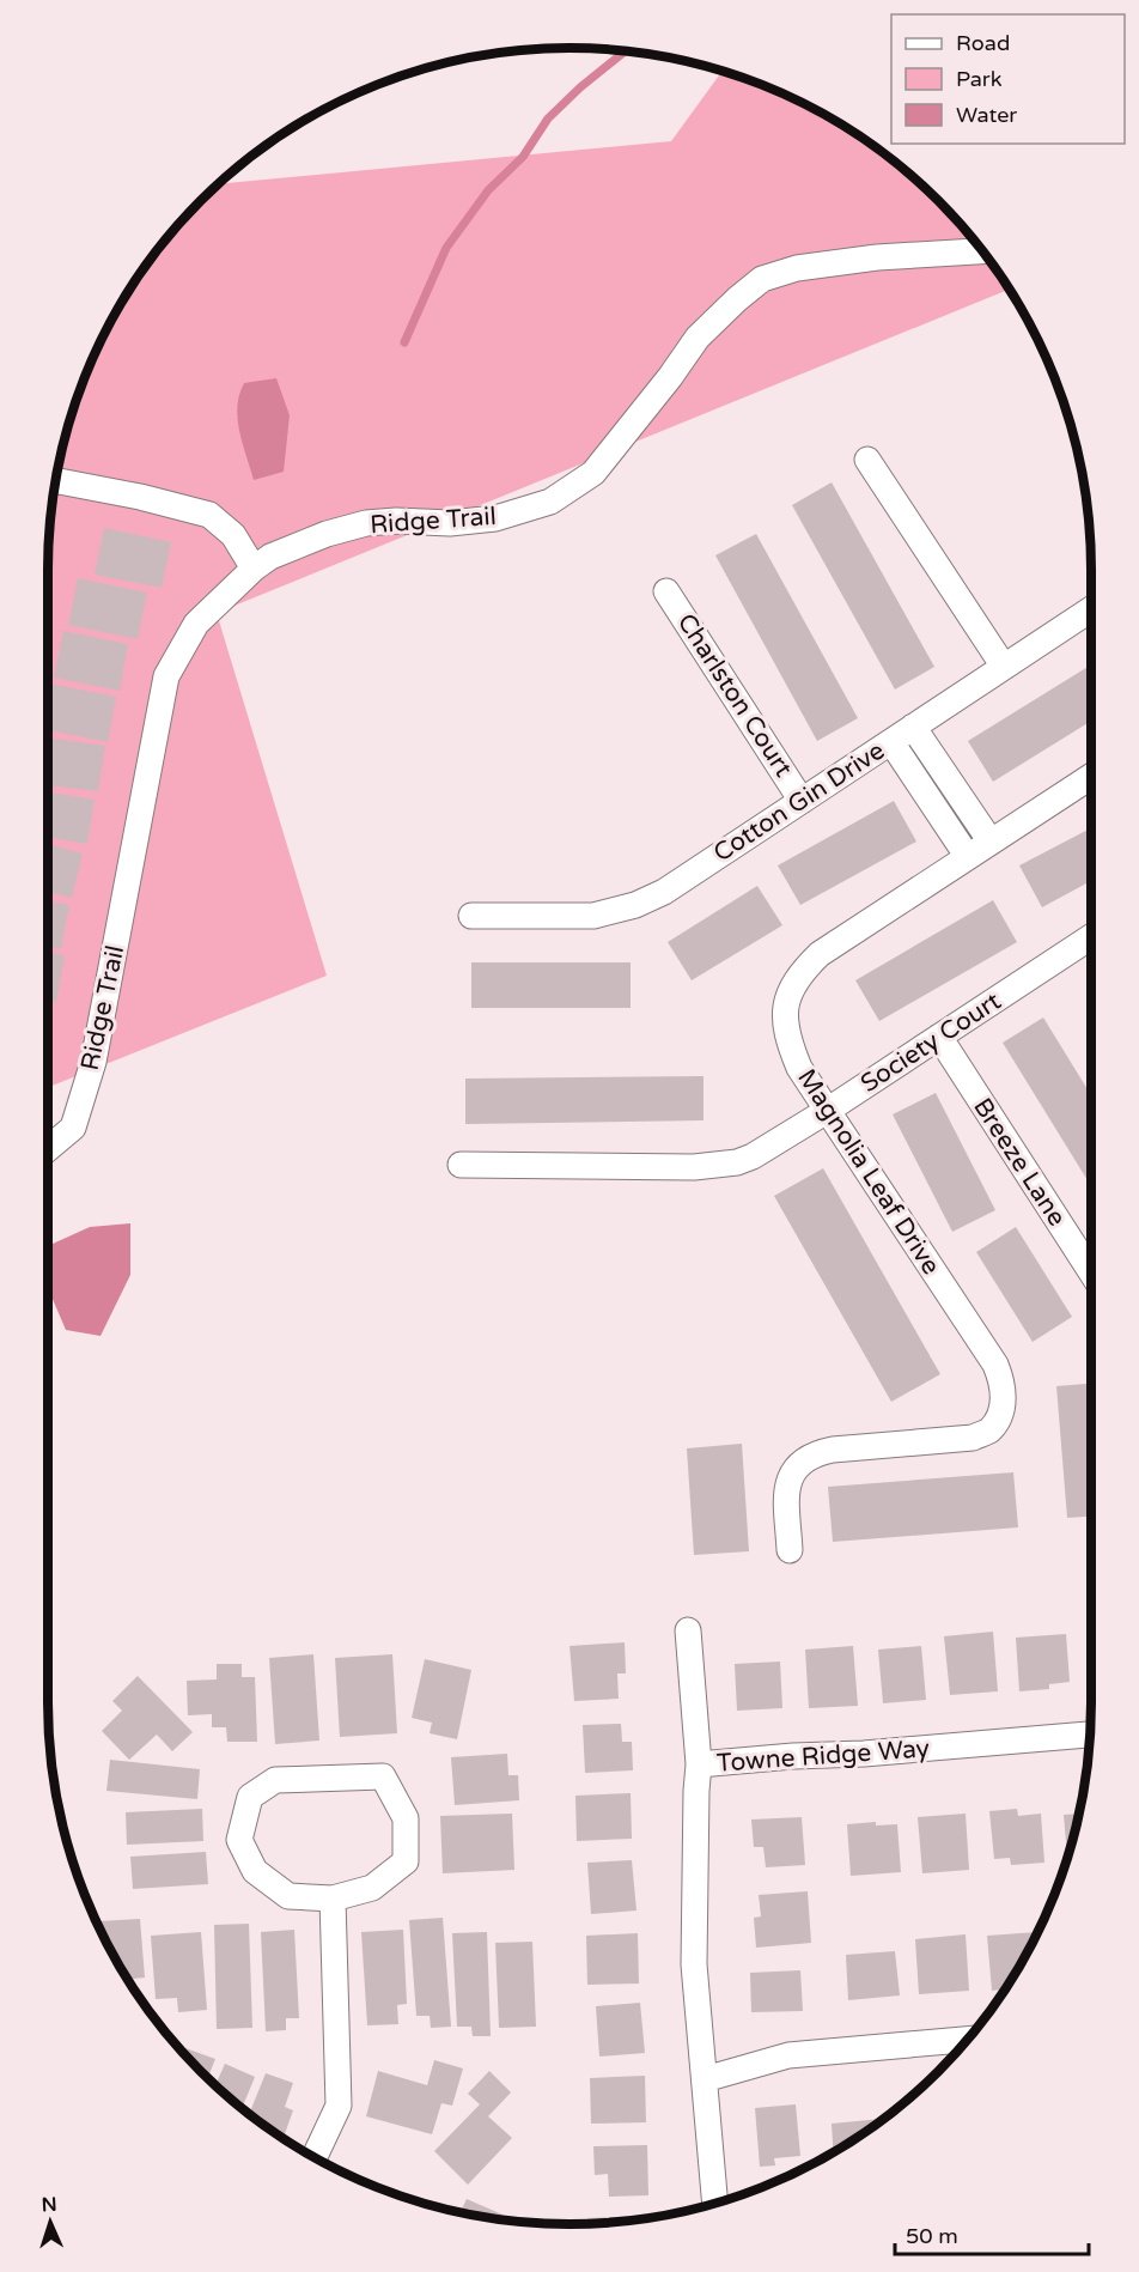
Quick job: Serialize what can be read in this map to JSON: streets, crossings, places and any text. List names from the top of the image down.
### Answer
{
  "streets": {
    "street": [
      "Ridge Trail",
      "Charlston Court",
      "Cotton Gin Drive",
      "Society Court",
      "Breeze Lane",
      "Magnolia Leaf Drive",
      "Towne Ridge Way"
    ]
  },
  "crossings": [
    ["Charlston Court", "Cotton Gin Drive"],
    ["Society Court", "Breeze Lane"],
    ["Society Court", "Magnolia Leaf Drive"]
  ],
  "legend": ["Road", "Park", "Water"],
  "scale_bar": "50 m",
  "north": "top"
}
